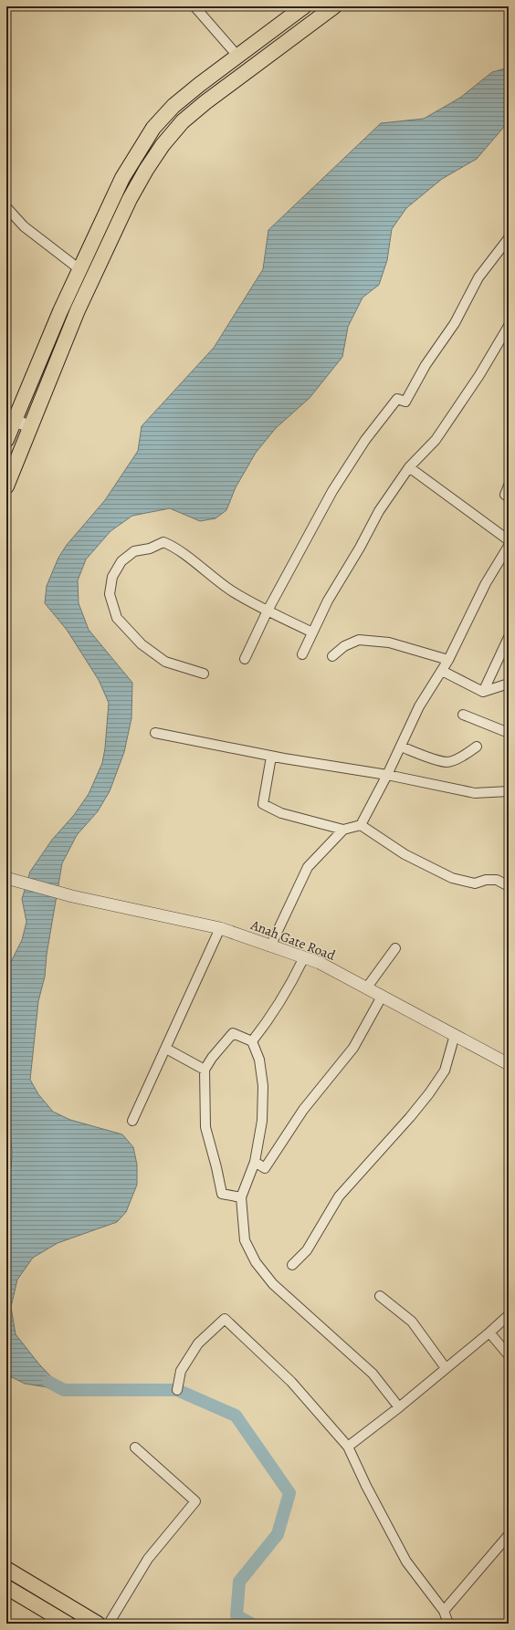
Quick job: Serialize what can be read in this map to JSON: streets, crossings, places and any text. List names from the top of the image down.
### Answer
{
  "streets": {
    "street": ["Anah Gate Road"]
  }
}
